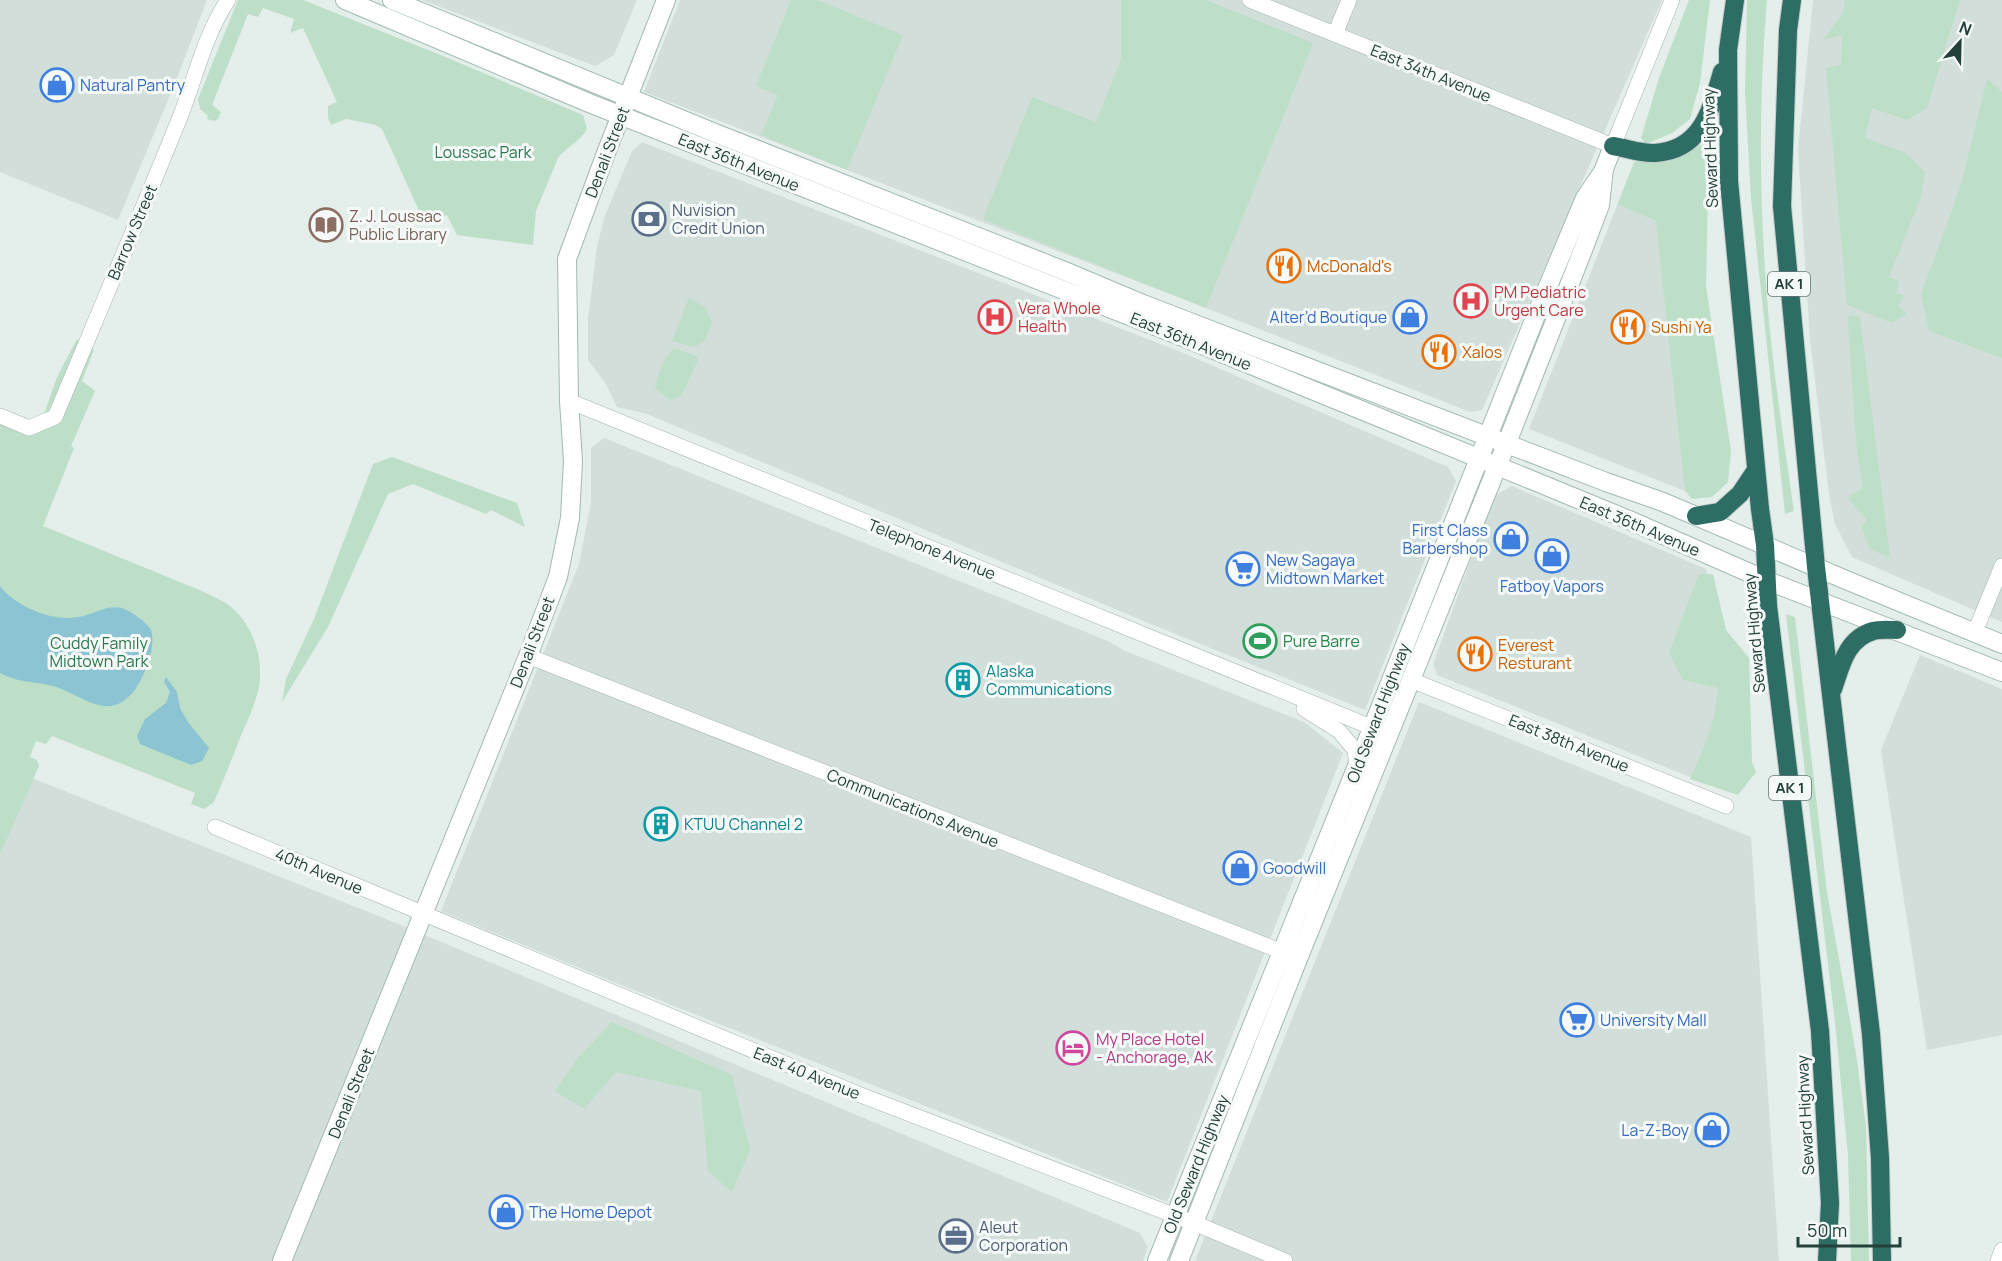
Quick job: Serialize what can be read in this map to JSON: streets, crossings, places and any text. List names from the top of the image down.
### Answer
{
  "streets": {
    "highway": ["Seward Highway", "AK 1"],
    "main road": ["Denali Street", "East 36th Avenue", "Old Seward Highway"],
    "street": [
      "East 34th Avenue",
      "Barrow Street",
      "Telephone Avenue",
      "East 38th Avenue",
      "Communications Avenue",
      "40th Avenue",
      "East 40 Avenue"
    ]
  },
  "crossings": [
    ["East 34th Avenue", "Old Seward Highway"],
    ["Seward Highway", "East 36th Avenue"],
    ["Denali Street", "East 36th Avenue"],
    ["Denali Street", "Telephone Avenue"],
    ["Denali Street", "Communications Avenue"],
    ["Denali Street", "40th Avenue"],
    ["Denali Street", "East 40 Avenue"],
    ["East 36th Avenue", "AK 1"],
    ["East 36th Avenue", "Old Seward Highway"],
    ["Telephone Avenue", "Old Seward Highway"],
    ["Old Seward Highway", "East 38th Avenue"],
    ["Old Seward Highway", "Communications Avenue"],
    ["Old Seward Highway", "East 40 Avenue"],
    ["40th Avenue", "East 40 Avenue"]
  ],
  "parks": ["Loussac Park", "Cuddy Family Midtown Park"],
  "places": {
    "shop": [
      "Natural Pantry",
      "Alter’d Boutique",
      "First Class Barbershop",
      "Fatboy Vapors",
      "Goodwill",
      "La-Z-Boy",
      "The Home Depot"
    ],
    "bank": ["Nuvision Credit Union"],
    "library": ["Z. J. Loussac Public Library"],
    "restaurant": [
      "McDonald's",
      "Sushi Ya",
      "Xalos",
      "Everest Resturant"
    ],
    "hospital": ["PM Pediatric Urgent Care", "Vera Whole Health"],
    "supermarket": ["New Sagaya Midtown Market", "University Mall"],
    "sports": ["Pure Barre"],
    "building": ["Alaska Communications", "KTUU Channel 2"],
    "hotel": ["My Place Hotel - Anchorage, AK"],
    "office": ["Aleut Corporation"]
  },
  "scale_bar": "50 m",
  "north": "top"
}
